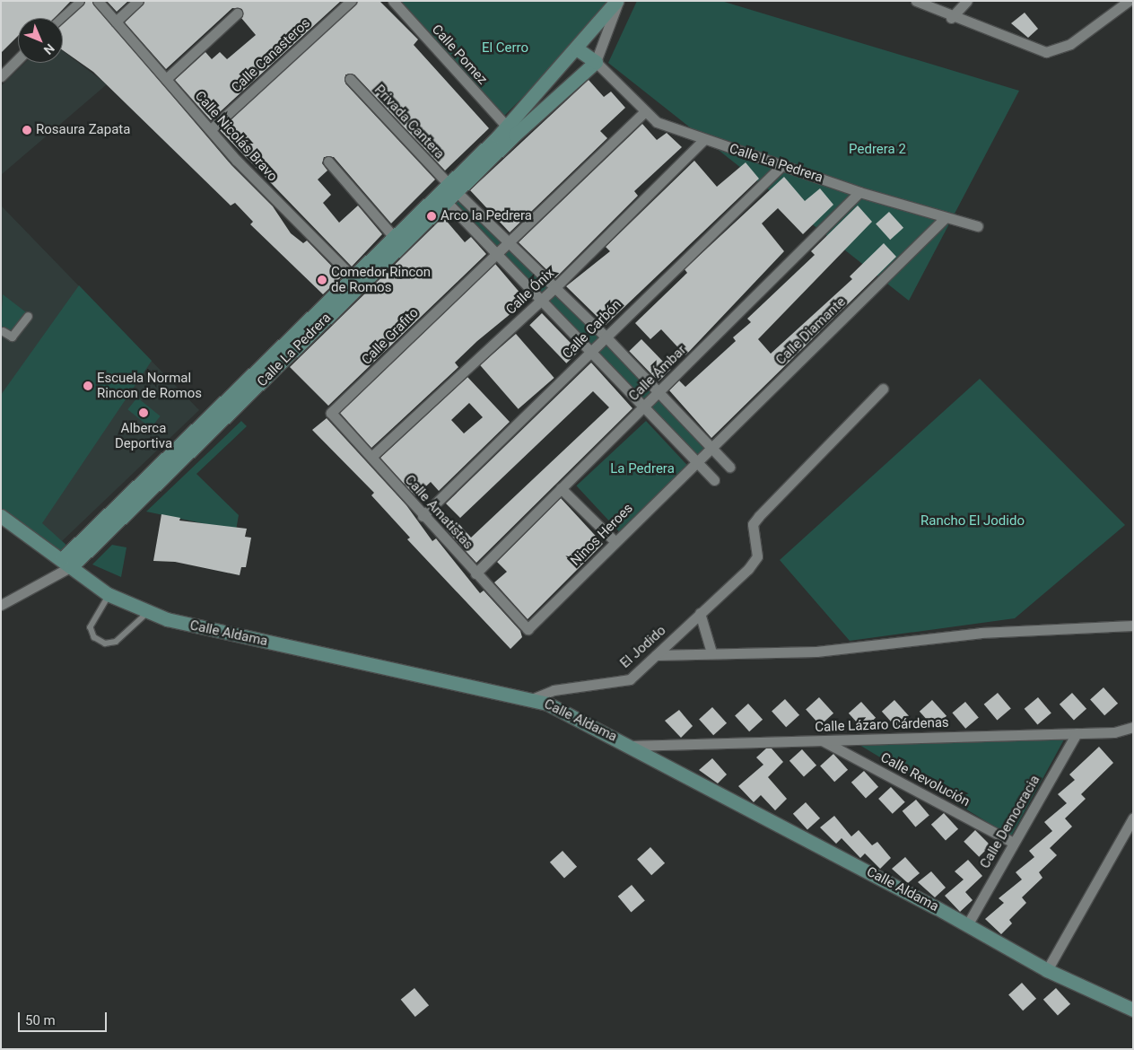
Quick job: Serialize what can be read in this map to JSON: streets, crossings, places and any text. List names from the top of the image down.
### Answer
{
  "streets": {
    "main road": ["Calle La Pedrera", "Calle Aldama"],
    "street": [
      "Calle Pomez",
      "Calle Canasteros",
      "Privada Cantera",
      "Calle Nicolás Bravo",
      "Calle Ónix",
      "Calle Carbón",
      "Calle Diamante",
      "Calle Grafito",
      "Calle Ámbar",
      "Calle Amatistas",
      "Ninos Heroes",
      "El Jodido",
      "Calle Lázaro Cárdenas",
      "Calle Revolución",
      "Calle Democracia"
    ]
  },
  "crossings": [
    ["Calle Pomez", "Calle La Pedrera"],
    ["Calle Canasteros", "Calle Nicolás Bravo"],
    ["Privada Cantera", "Calle La Pedrera"],
    ["Calle Nicolás Bravo", "Calle La Pedrera"],
    ["Calle La Pedrera", "Calle Ónix"],
    ["Calle La Pedrera", "Calle Carbón"],
    ["Calle La Pedrera", "Calle Diamante"],
    ["Calle La Pedrera", "Calle Grafito"],
    ["Calle La Pedrera", "Calle Ámbar"],
    ["Calle La Pedrera", "Calle Aldama"],
    ["Calle Ónix", "Calle Amatistas"],
    ["Calle Carbón", "Calle Amatistas"],
    ["Calle Diamante", "Ninos Heroes"],
    ["Calle Grafito", "Calle Amatistas"],
    ["Calle Ámbar", "Calle Amatistas"],
    ["Calle Amatistas", "Ninos Heroes"],
    ["Calle Aldama", "El Jodido"],
    ["Calle Aldama", "Calle Lázaro Cárdenas"],
    ["Calle Aldama", "Calle Democracia"],
    ["Calle Lázaro Cárdenas", "Calle Revolución"],
    ["Calle Lázaro Cárdenas", "Calle Democracia"],
    ["Calle Revolución", "Calle Democracia"]
  ],
  "parks": [
    "El Cerro",
    "Pedrera 2",
    "La Pedrera",
    "Rancho El Jodido"
  ],
  "places": [
    "Rosaura Zapata",
    "Arco la Pedrera",
    "Comedor Rincon de Romos",
    "Escuela Normal Rincon de Romos",
    "Alberca Deportiva"
  ],
  "scale_bar": "50 m",
  "north": "bottom right"
}
